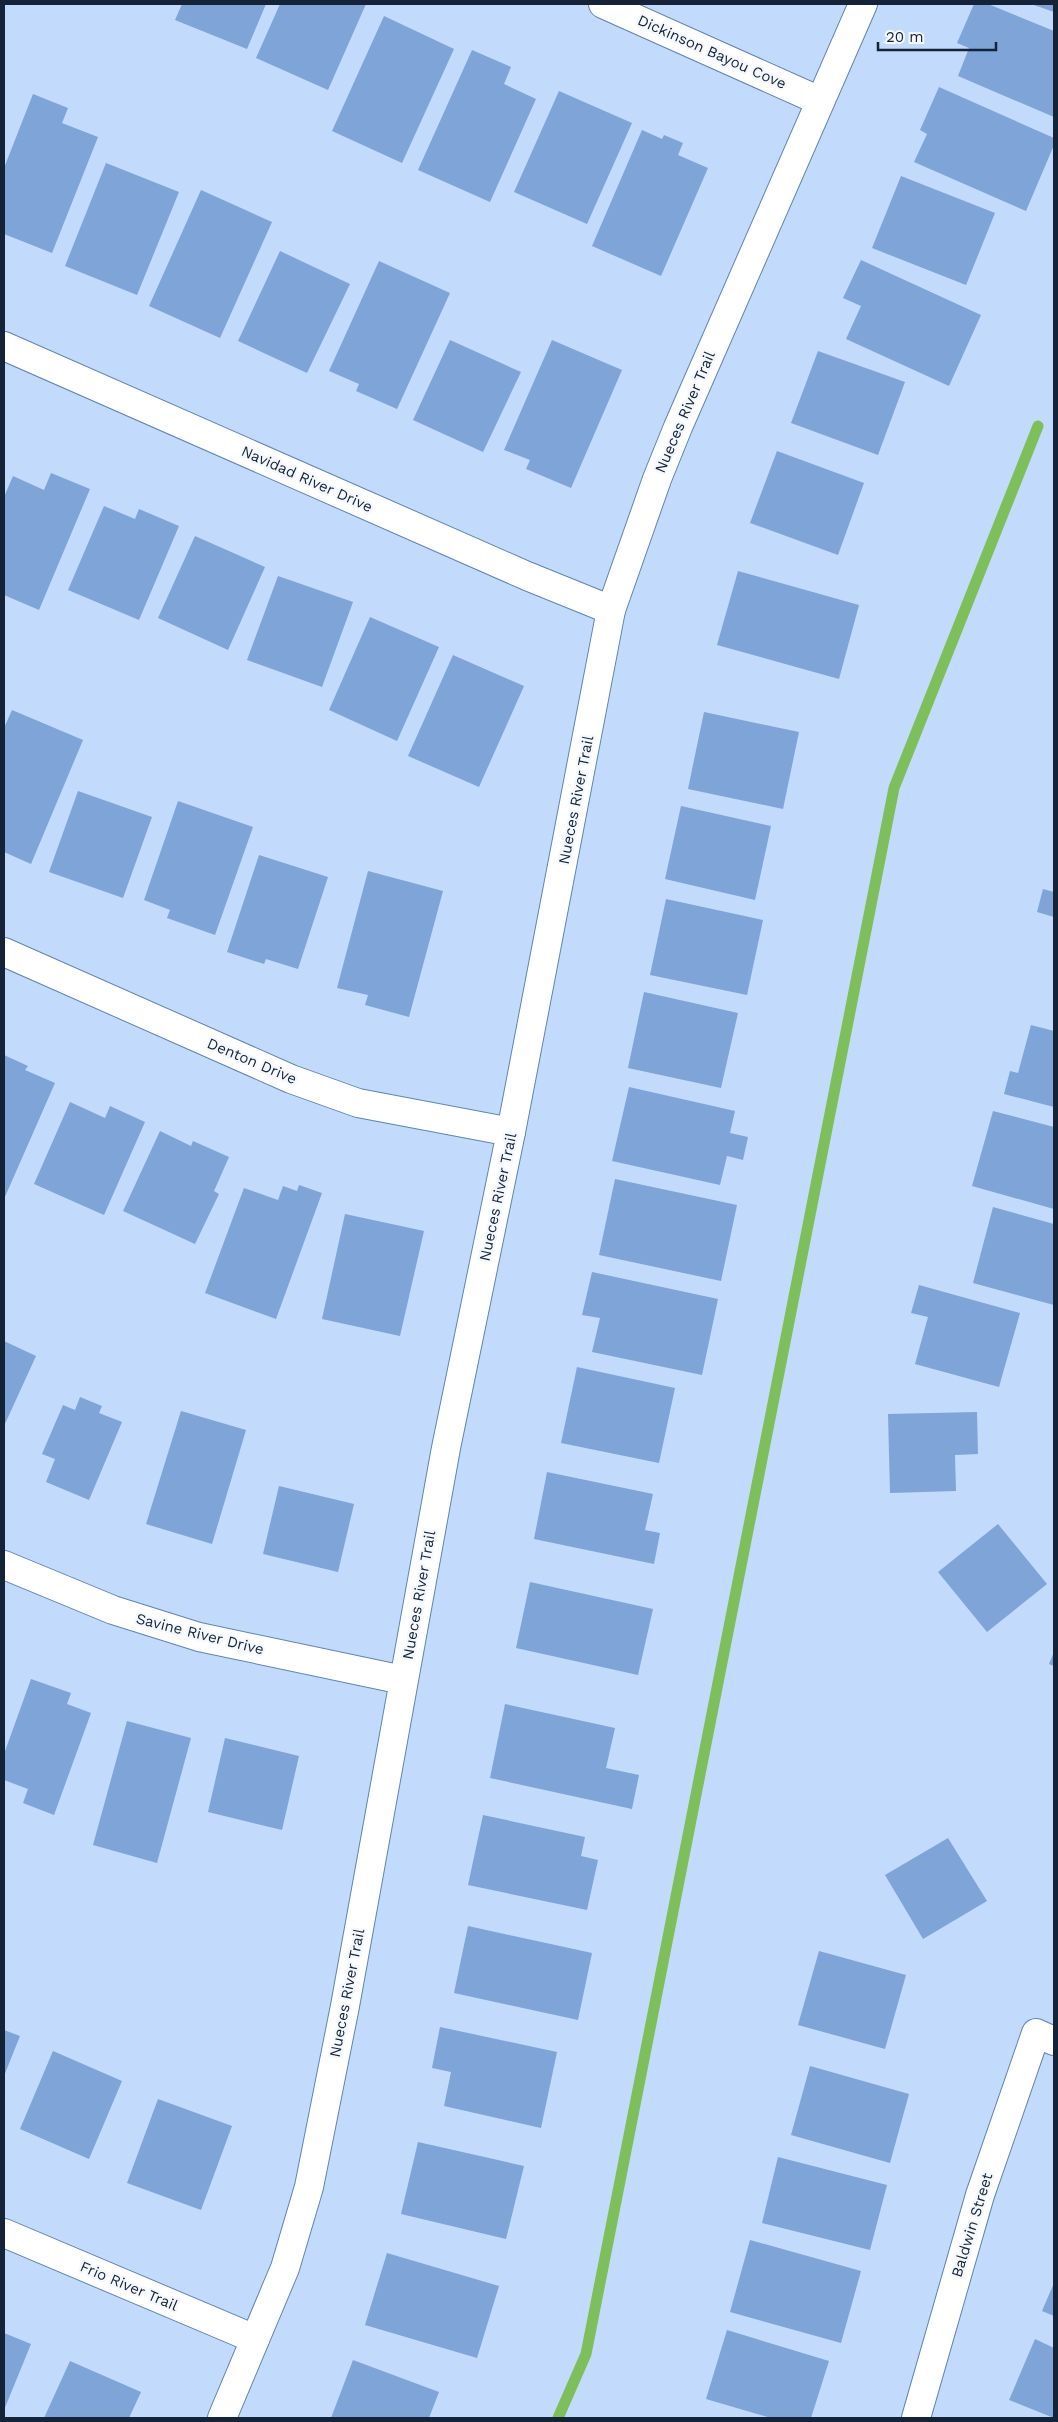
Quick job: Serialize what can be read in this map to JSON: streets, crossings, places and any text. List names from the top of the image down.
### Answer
{
  "streets": {
    "street": [
      "Dickinson Bayou Cove",
      "Nueces River Trail",
      "Navidad River Drive",
      "Denton Drive",
      "Savine River Drive",
      "Baldwin Street",
      "Frio River Trail"
    ]
  },
  "crossings": [
    ["Dickinson Bayou Cove", "Nueces River Trail"],
    ["Nueces River Trail", "Navidad River Drive"],
    ["Nueces River Trail", "Denton Drive"],
    ["Nueces River Trail", "Savine River Drive"],
    ["Nueces River Trail", "Frio River Trail"]
  ],
  "scale_bar": "20 m"
}
